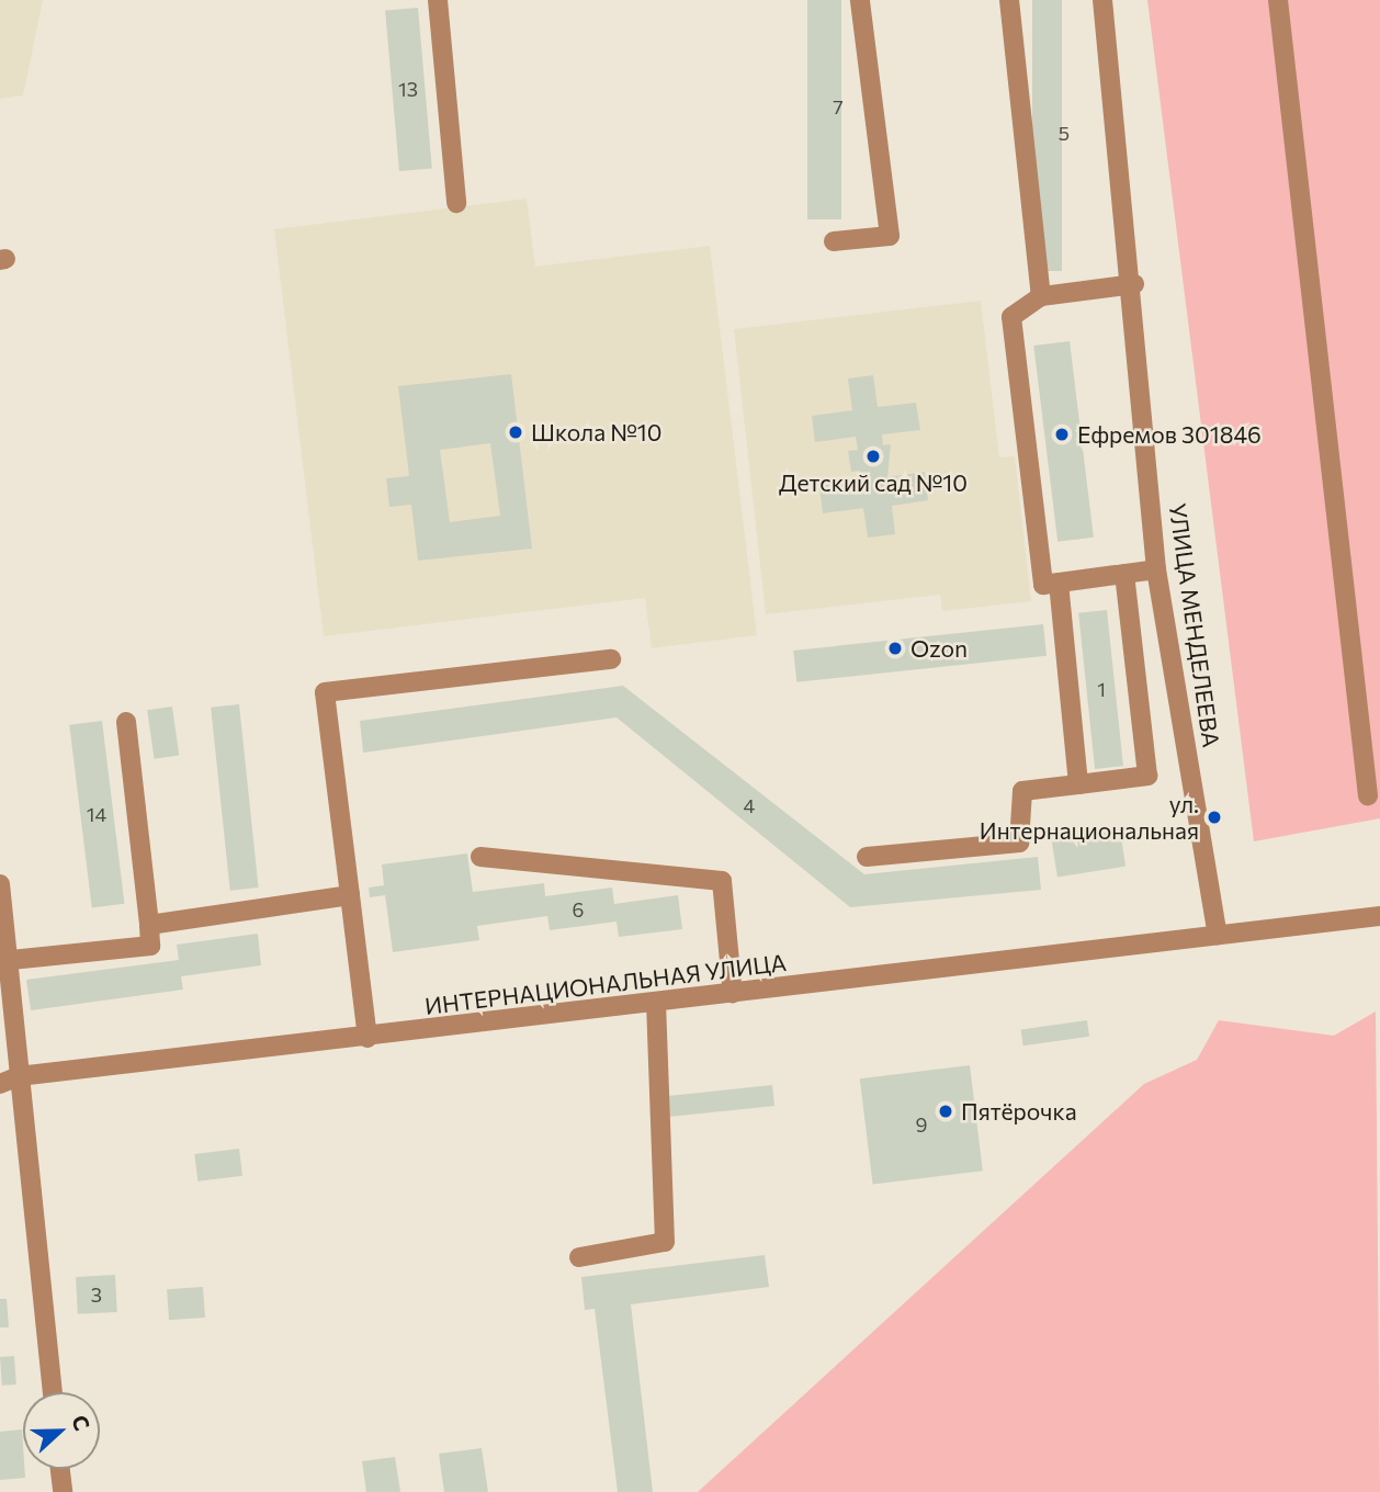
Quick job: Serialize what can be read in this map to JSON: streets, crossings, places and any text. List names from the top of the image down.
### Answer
{
  "streets": {
    "street": ["УЛИЦА МЕНДЕЛЕЕВА", "ИНТЕРНАЦИОНАЛЬНАЯ УЛИЦА"]
  },
  "crossings": [
    ["УЛИЦА МЕНДЕЛЕЕВА", "ИНТЕРНАЦИОНАЛЬНАЯ УЛИЦА"]
  ],
  "places": [
    "Школа №10",
    "Ефремов 301846",
    "Детский сад №10",
    "Ozon",
    "ул. Интернациональная",
    "Пятёрочка"
  ],
  "house_numbers": [
    "13",
    "7",
    "5",
    "1",
    "4",
    "14",
    "6",
    "9",
    "3"
  ],
  "north": "right"
}
